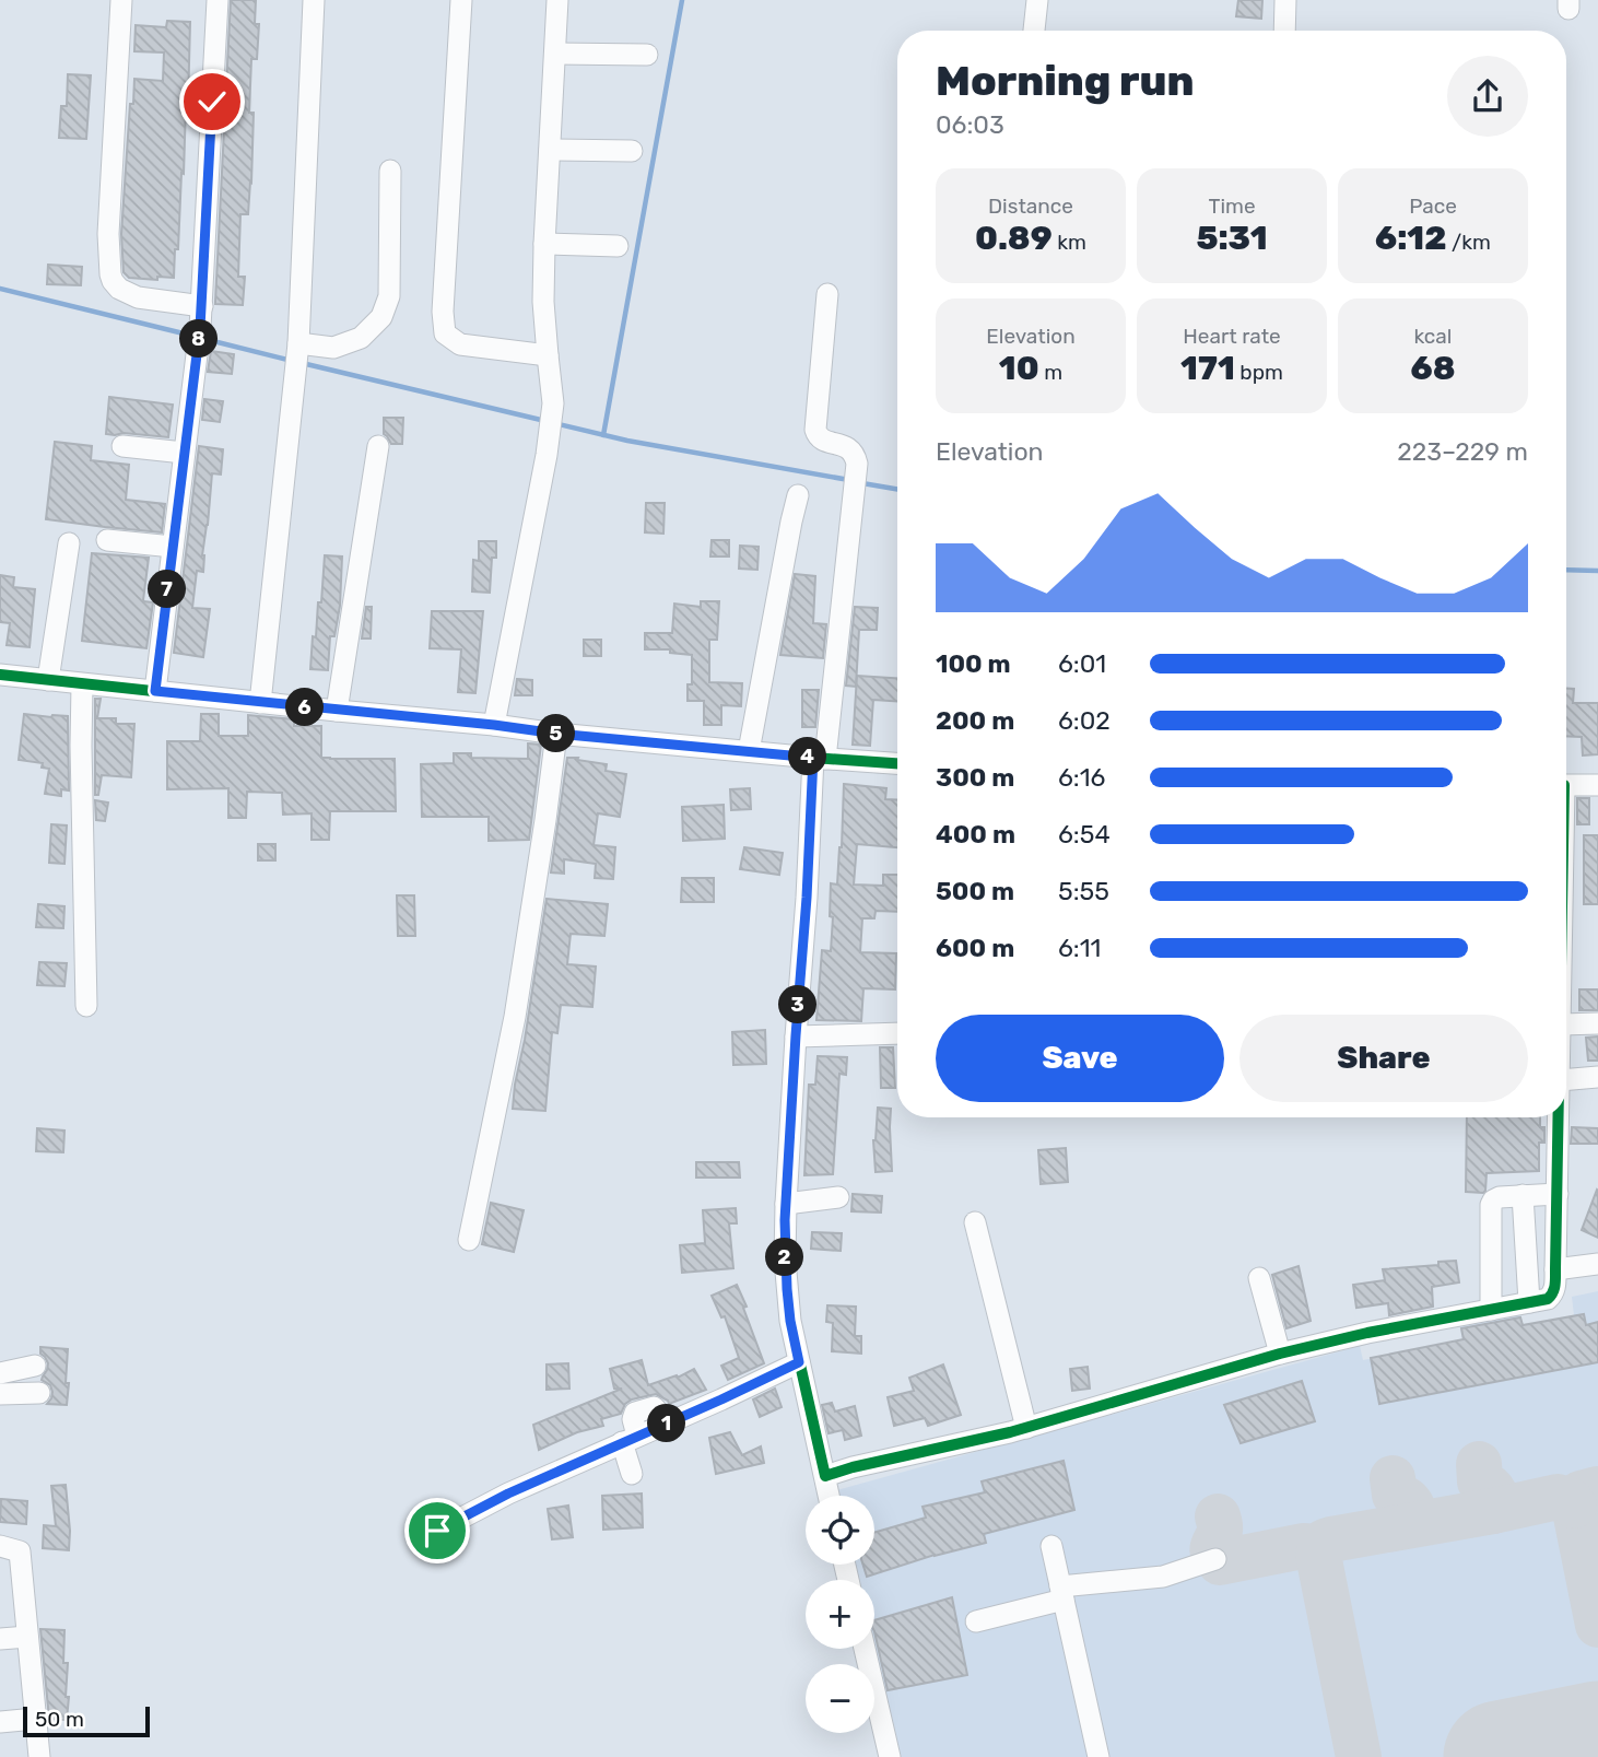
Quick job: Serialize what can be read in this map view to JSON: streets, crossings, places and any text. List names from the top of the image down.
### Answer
{
  "scale_bar": "50 m",
  "page": {
    "heading": ["Morning run", "06:03"],
    "stats": [
      ["Distance", "0.89 km"],
      ["Time", "5:31"],
      ["Pace", "6:12 /km"],
      ["Elevation", "10 m"],
      ["Heart rate", "171 bpm"],
      ["kcal", "68"]
    ],
    "pins": [
      "8",
      "7",
      "6",
      "5",
      "4",
      "3",
      "2",
      "1"
    ],
    "chart": ["Elevation", "223–229 m"],
    "list": [
      {
        "name": "100 m",
        "note": "6:01"
      },
      {
        "name": "200 m",
        "note": "6:02"
      },
      {
        "name": "300 m",
        "note": "6:16"
      },
      {
        "name": "400 m",
        "note": "6:54"
      },
      {
        "name": "500 m",
        "note": "5:55"
      },
      {
        "name": "600 m",
        "note": "6:11"
      }
    ],
    "buttons": ["Save", "Share"],
    "map_buttons": ["+", "−"],
    "scale": "50 m"
  }
}
